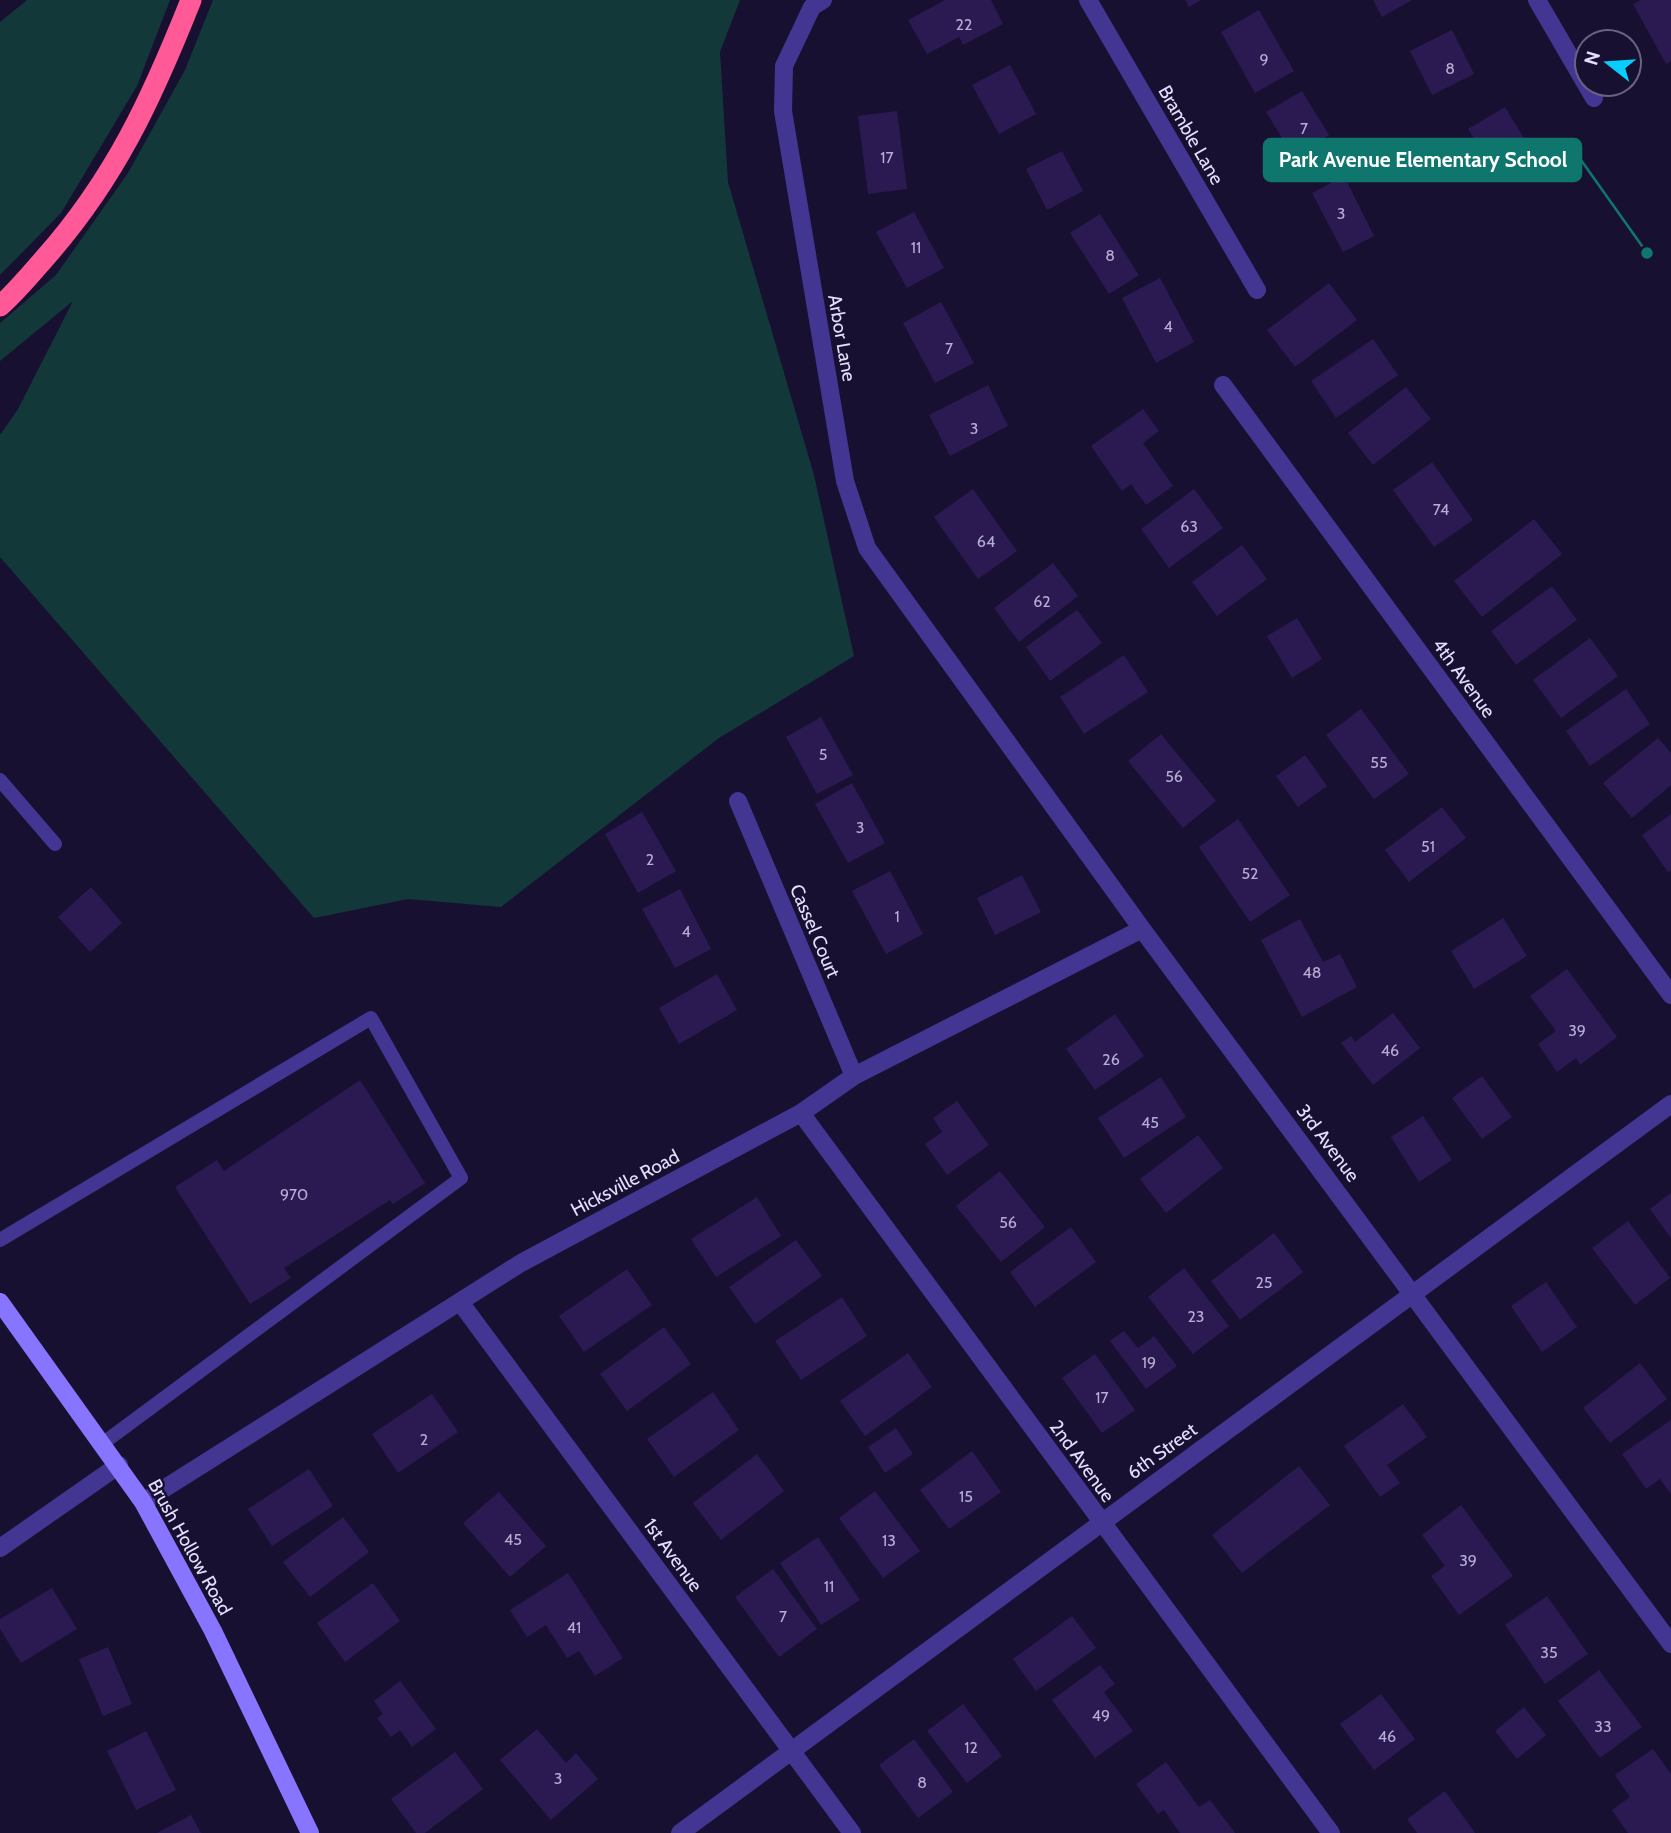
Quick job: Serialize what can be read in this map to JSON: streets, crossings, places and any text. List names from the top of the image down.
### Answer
{
  "streets": {
    "main road": ["Brush Hollow Road"],
    "street": [
      "Bramble Lane",
      "Arbor Lane",
      "4th Avenue",
      "Cassel Court",
      "3rd Avenue",
      "Hicksville Road",
      "6th Street",
      "2nd Avenue",
      "1st Avenue"
    ]
  },
  "crossings": [
    ["Arbor Lane", "3rd Avenue"],
    ["Cassel Court", "Hicksville Road"],
    ["3rd Avenue", "Hicksville Road"],
    ["3rd Avenue", "6th Street"],
    ["Hicksville Road", "2nd Avenue"],
    ["Hicksville Road", "Brush Hollow Road"],
    ["Hicksville Road", "1st Avenue"],
    ["6th Street", "2nd Avenue"],
    ["6th Street", "1st Avenue"]
  ],
  "places": ["Park Avenue Elementary School"],
  "house_numbers": [
    "22",
    "9",
    "8",
    "7",
    "17",
    "3",
    "11",
    "8",
    "4",
    "7",
    "3",
    "74",
    "63",
    "64",
    "62",
    "5",
    "55",
    "56",
    "3",
    "51",
    "2",
    "52",
    "1",
    "4",
    "48",
    "39",
    "46",
    "26",
    "45",
    "970",
    "56",
    "25",
    "23",
    "19",
    "17",
    "2",
    "15",
    "45",
    "13",
    "39",
    "11",
    "7",
    "41",
    "35",
    "49",
    "33",
    "46",
    "12",
    "3",
    "8"
  ],
  "north": "left"
}
